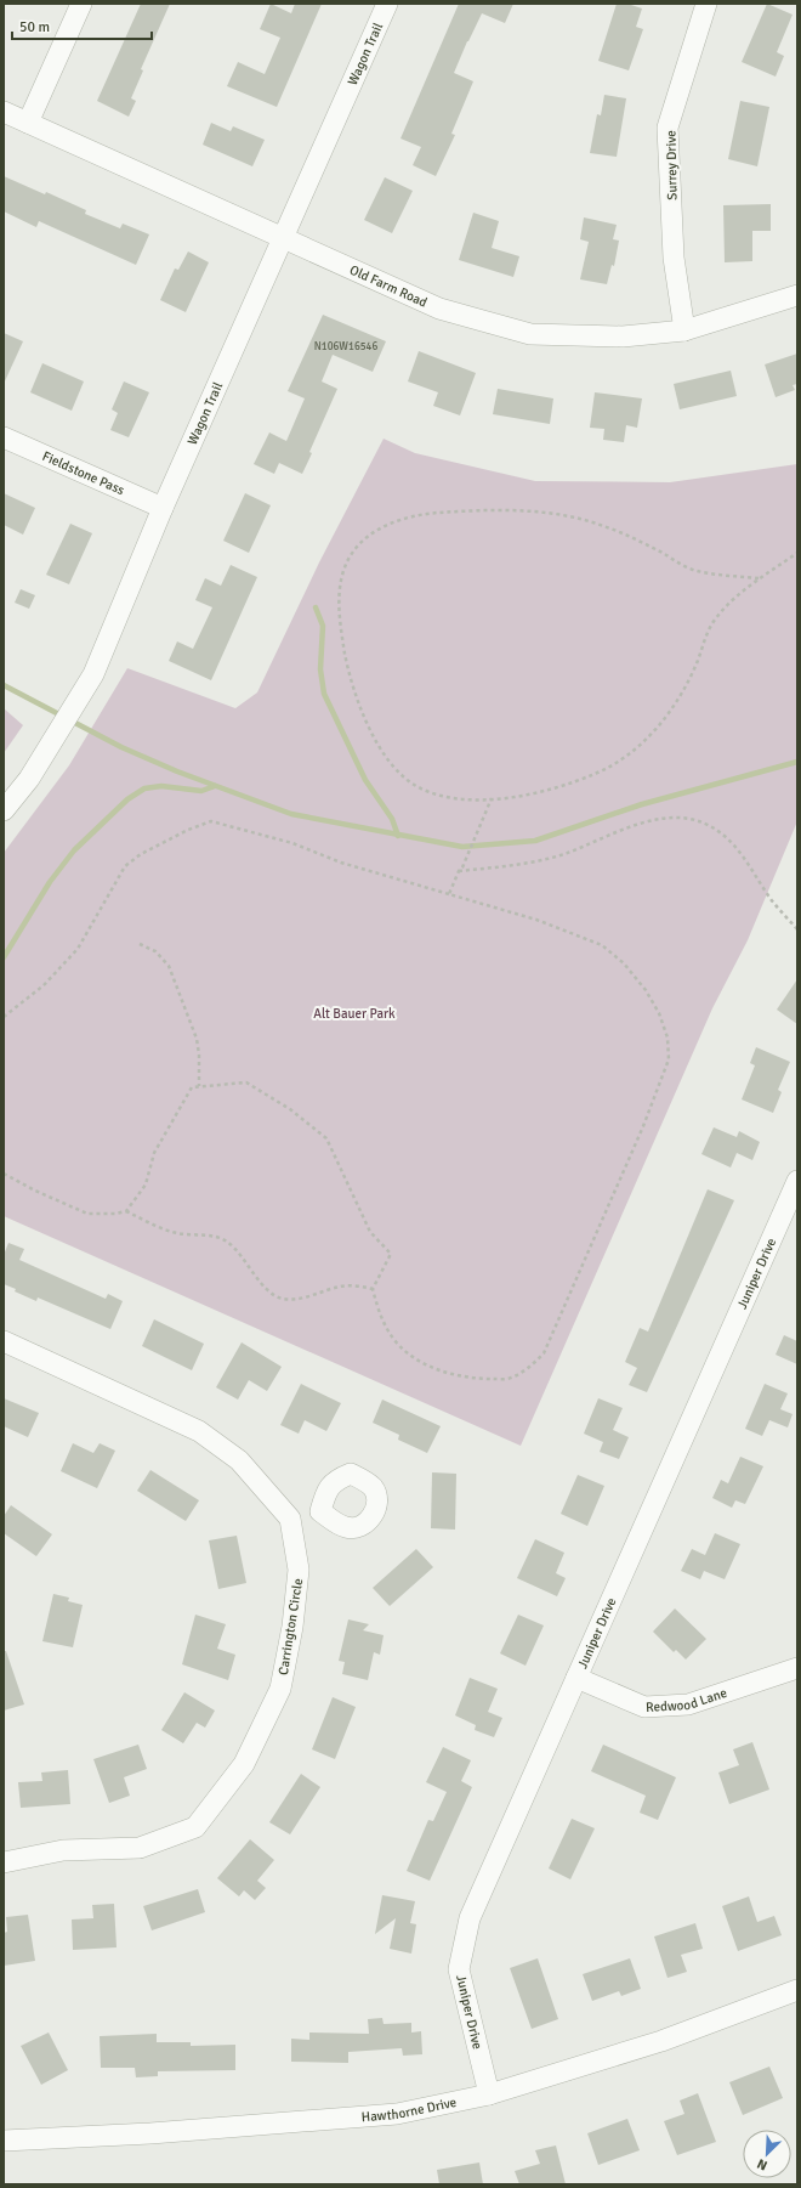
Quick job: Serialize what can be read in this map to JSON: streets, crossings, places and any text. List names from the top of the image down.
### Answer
{
  "streets": {
    "street": [
      "Wagon Trail",
      "Surrey Drive",
      "Old Farm Road",
      "Fieldstone Pass",
      "Juniper Drive",
      "Carrington Circle",
      "Redwood Lane",
      "Hawthorne Drive"
    ]
  },
  "crossings": [
    ["Wagon Trail", "Old Farm Road"],
    ["Wagon Trail", "Fieldstone Pass"],
    ["Surrey Drive", "Old Farm Road"],
    ["Juniper Drive", "Redwood Lane"],
    ["Juniper Drive", "Hawthorne Drive"]
  ],
  "parks": ["Alt Bauer Park"],
  "house_numbers": ["N106W16546"],
  "scale_bar": "50 m",
  "north": "bottom left"
}
